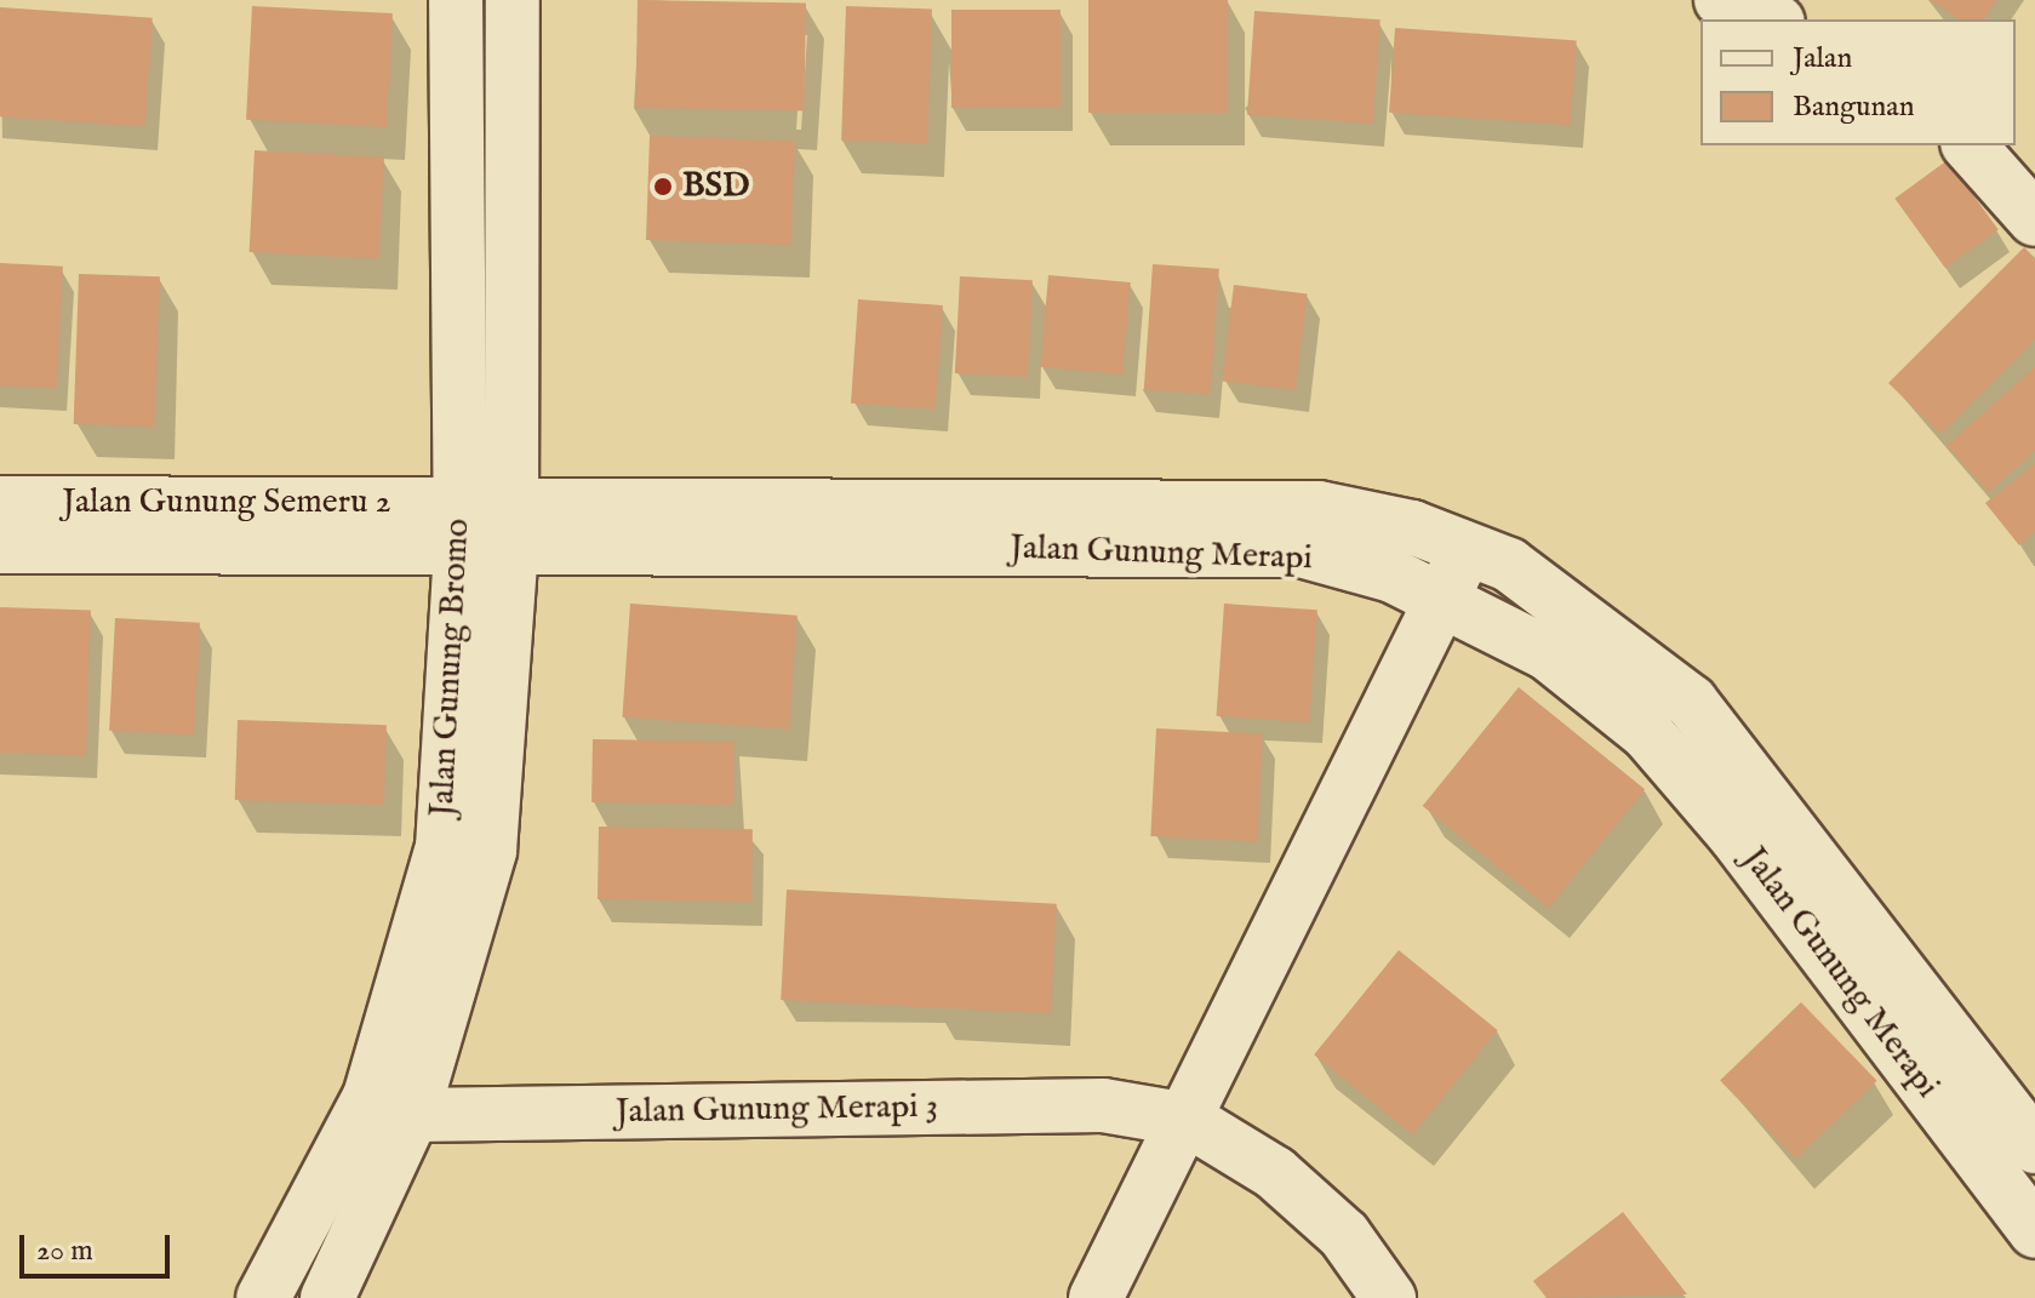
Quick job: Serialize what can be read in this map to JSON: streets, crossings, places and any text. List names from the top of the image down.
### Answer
{
  "streets": {
    "street": [
      "Jalan Gunung Semeru 2",
      "Jalan Gunung Merapi",
      "Jalan Gunung Bromo",
      "Jalan Gunung Merapi 3"
    ]
  },
  "crossings": [
    ["Jalan Gunung Semeru 2", "Jalan Gunung Merapi"],
    ["Jalan Gunung Semeru 2", "Jalan Gunung Bromo"],
    ["Jalan Gunung Merapi", "Jalan Gunung Bromo"],
    ["Jalan Gunung Bromo", "Jalan Gunung Merapi 3"]
  ],
  "places": ["BSD"],
  "legend": ["Jalan", "Bangunan"],
  "scale_bar": "20 m"
}
